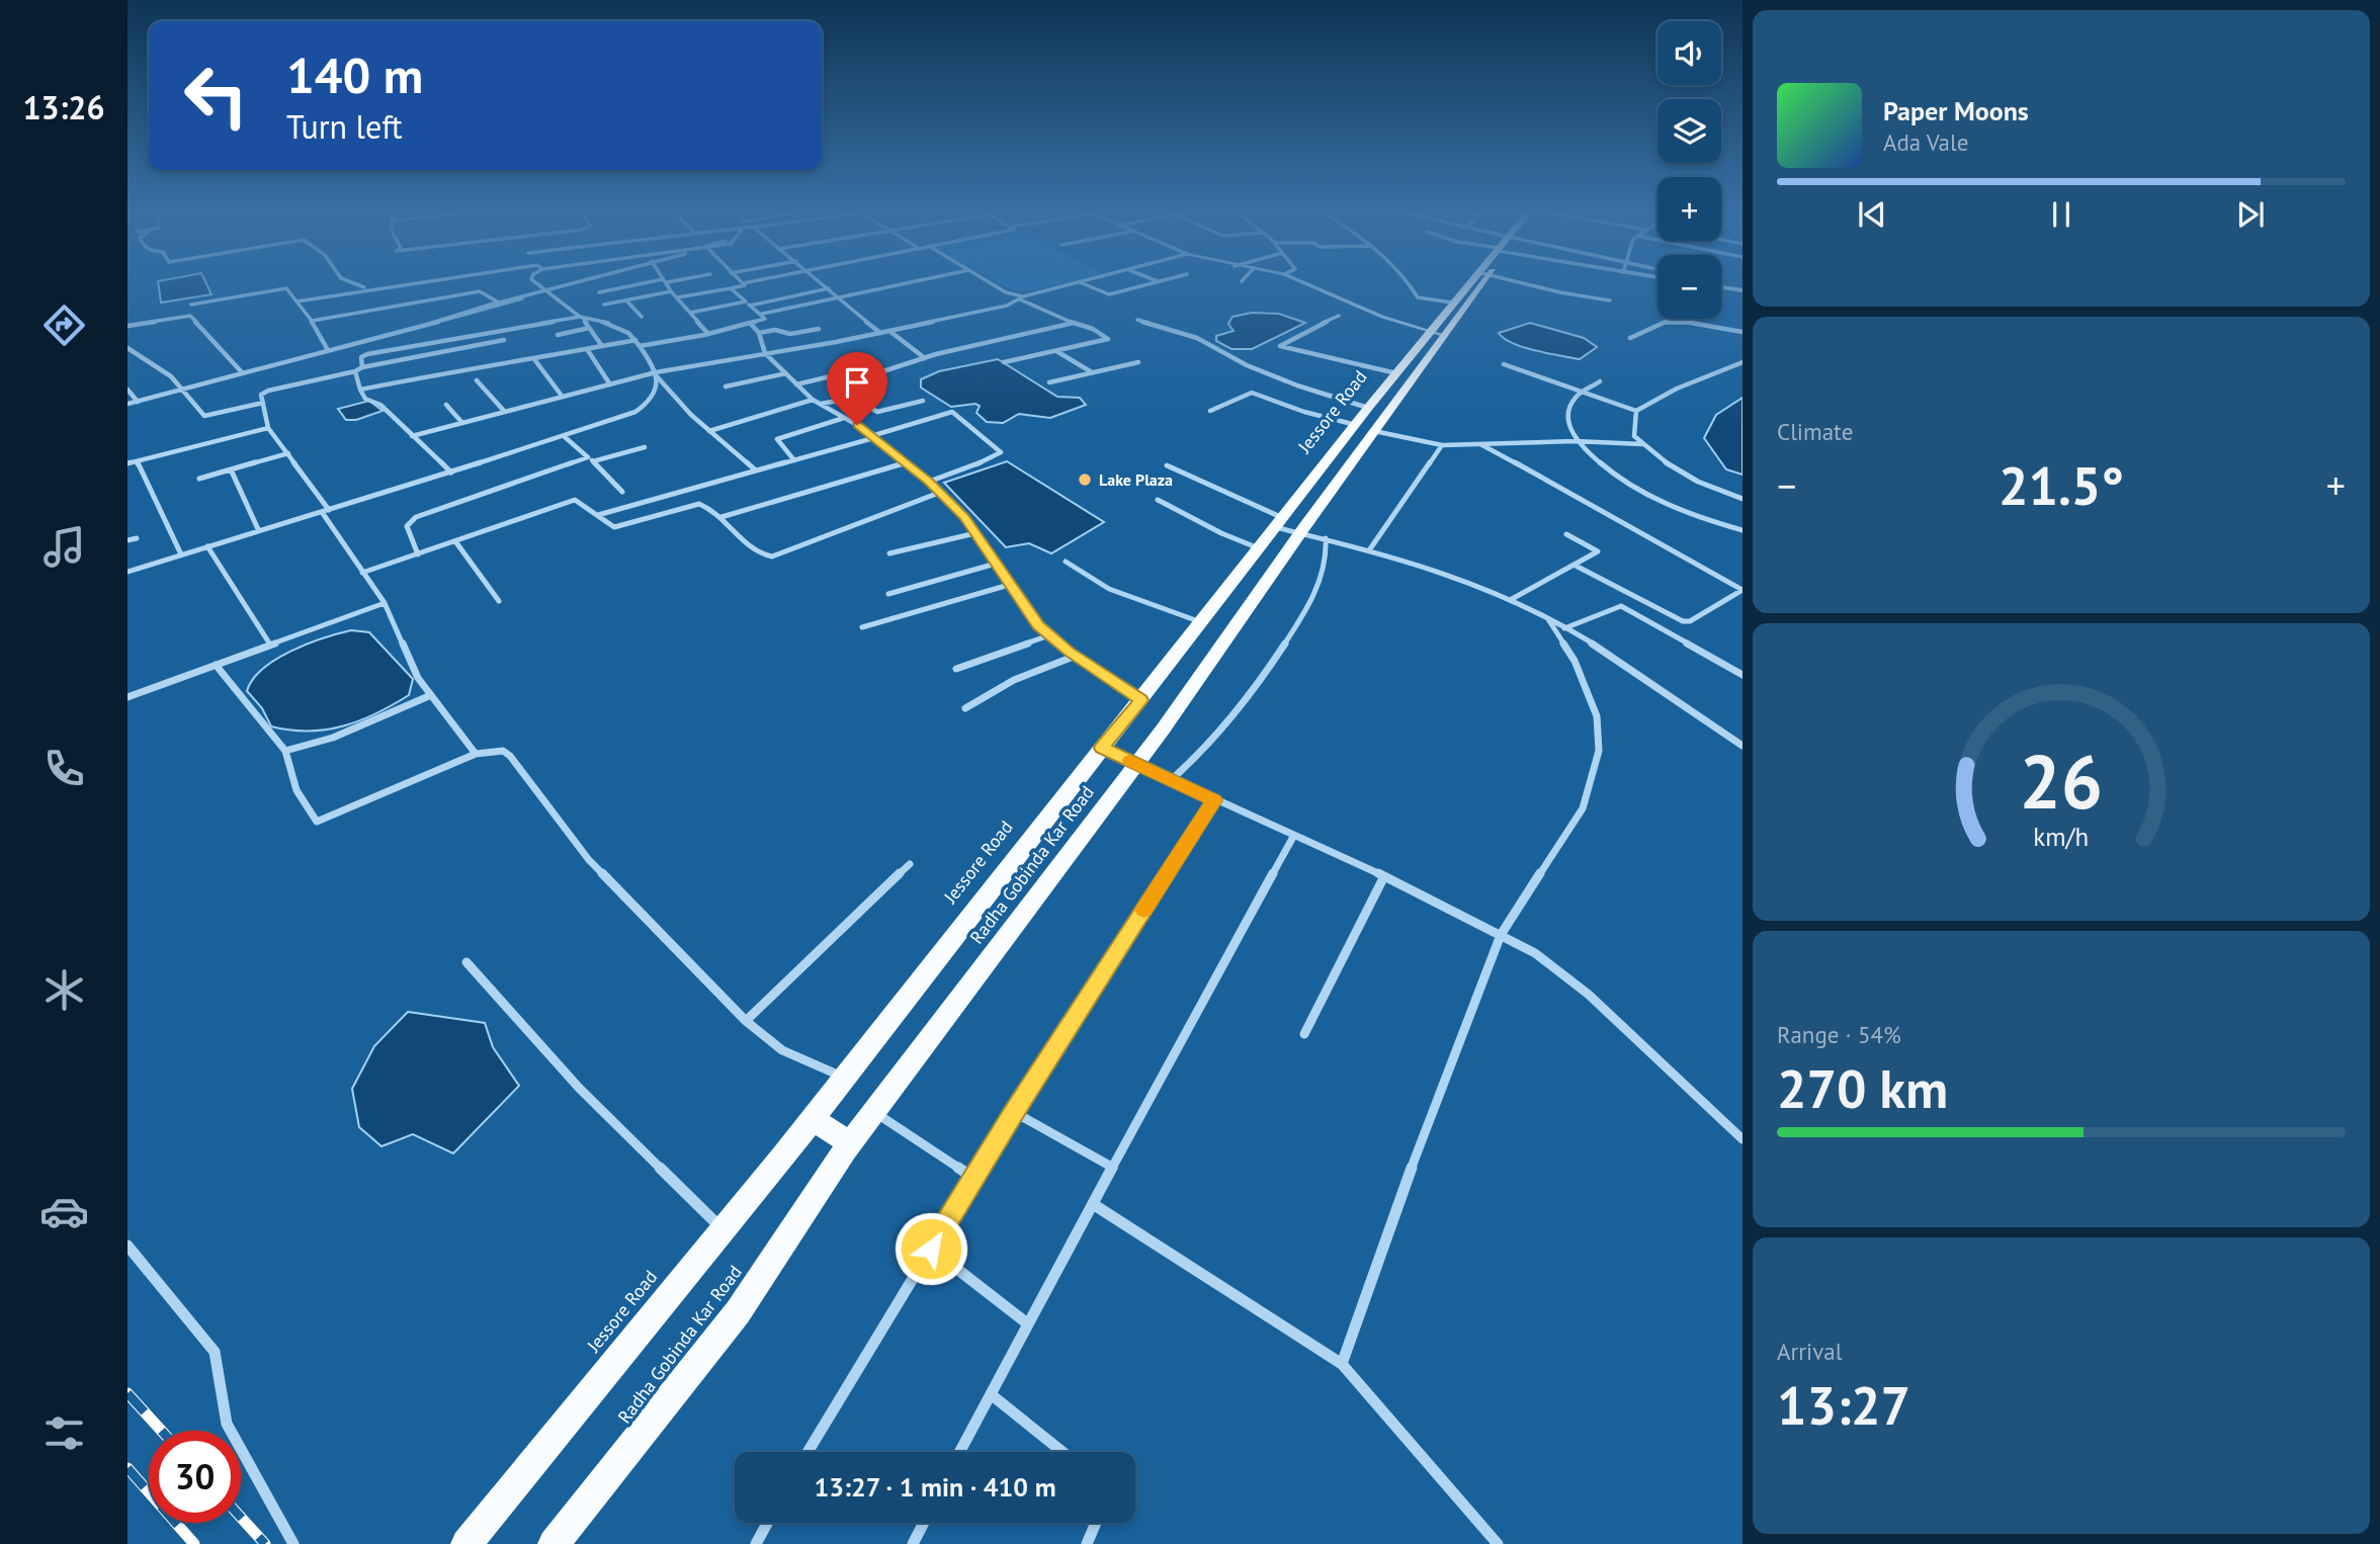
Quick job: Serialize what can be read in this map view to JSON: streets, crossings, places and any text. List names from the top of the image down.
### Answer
{
  "streets": {
    "main road": ["Jessore Road", "Radha Gobinda Kar Road"]
  },
  "crossings": [
    ["Jessore Road", "Radha Gobinda Kar Road"]
  ],
  "places": ["Lake Plaza"],
  "page": {
    "tabs": "13:26",
    "map_buttons": ["+", "−"],
    "turn": ["140 m", "Turn left"],
    "song": ["Paper Moons", "Ada Vale"],
    "tile": [
      "Climate",
      ["Range · 54%", "270 km"],
      ["Arrival", "13:27"]
    ],
    "heat": ["−", "21.5°", "+"],
    "limit": "30",
    "trip": "13:27 · 1 min · 410 m",
    "gauge": ["26", "km/h"]
  }
}
